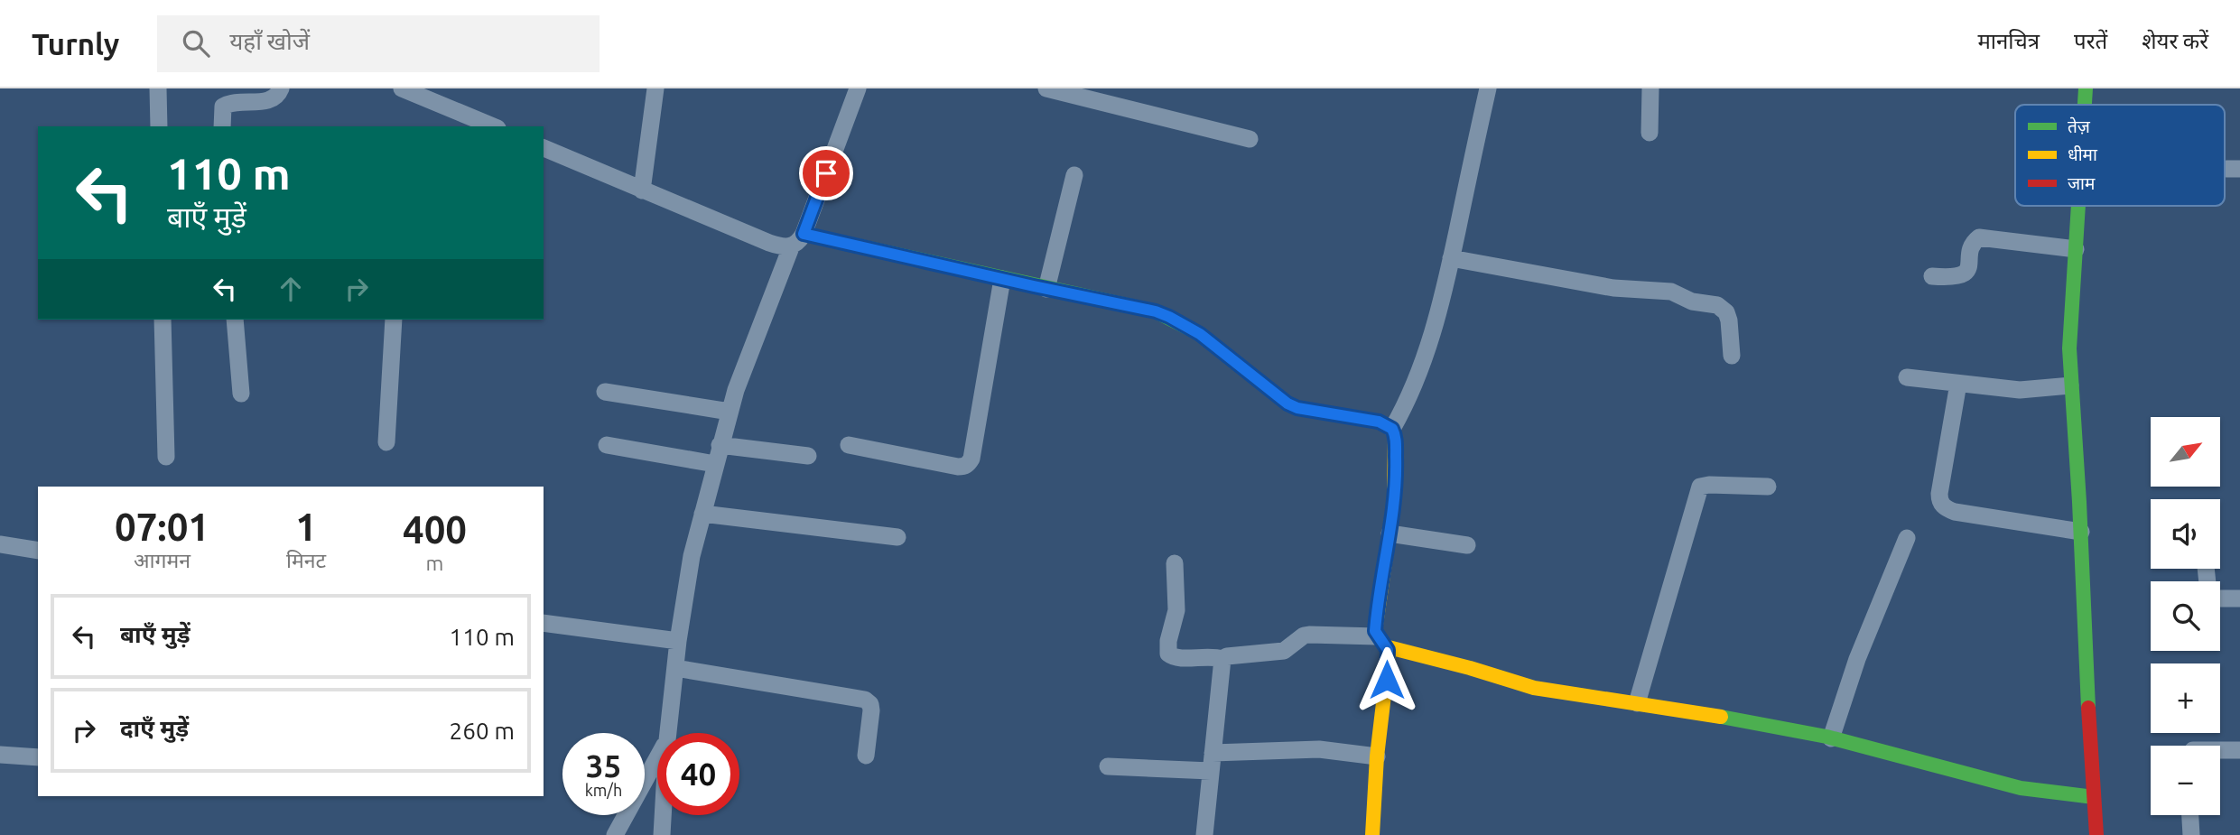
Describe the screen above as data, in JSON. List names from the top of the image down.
{
  "legend": ["तेज़", "धीमा", "जाम"],
  "north": "top right",
  "page": {
    "header": "Turnly",
    "search": "यहाँ खोजें",
    "nav": ["मानचित्र", "परतें", "शेयर करें"],
    "turn": ["110 m", "बाएँ मुड़ें"],
    "map_buttons": ["+", "−"],
    "eta": [
      "07:01",
      "आगमन",
      "1",
      "मिनट",
      "400",
      "m"
    ],
    "list": [
      {
        "name": "बाएँ मुड़ें",
        "value": "110 m"
      },
      {
        "name": "दाएँ मुड़ें",
        "value": "260 m"
      }
    ],
    "speed": "35 km/h",
    "limit": "40"
  }
}
